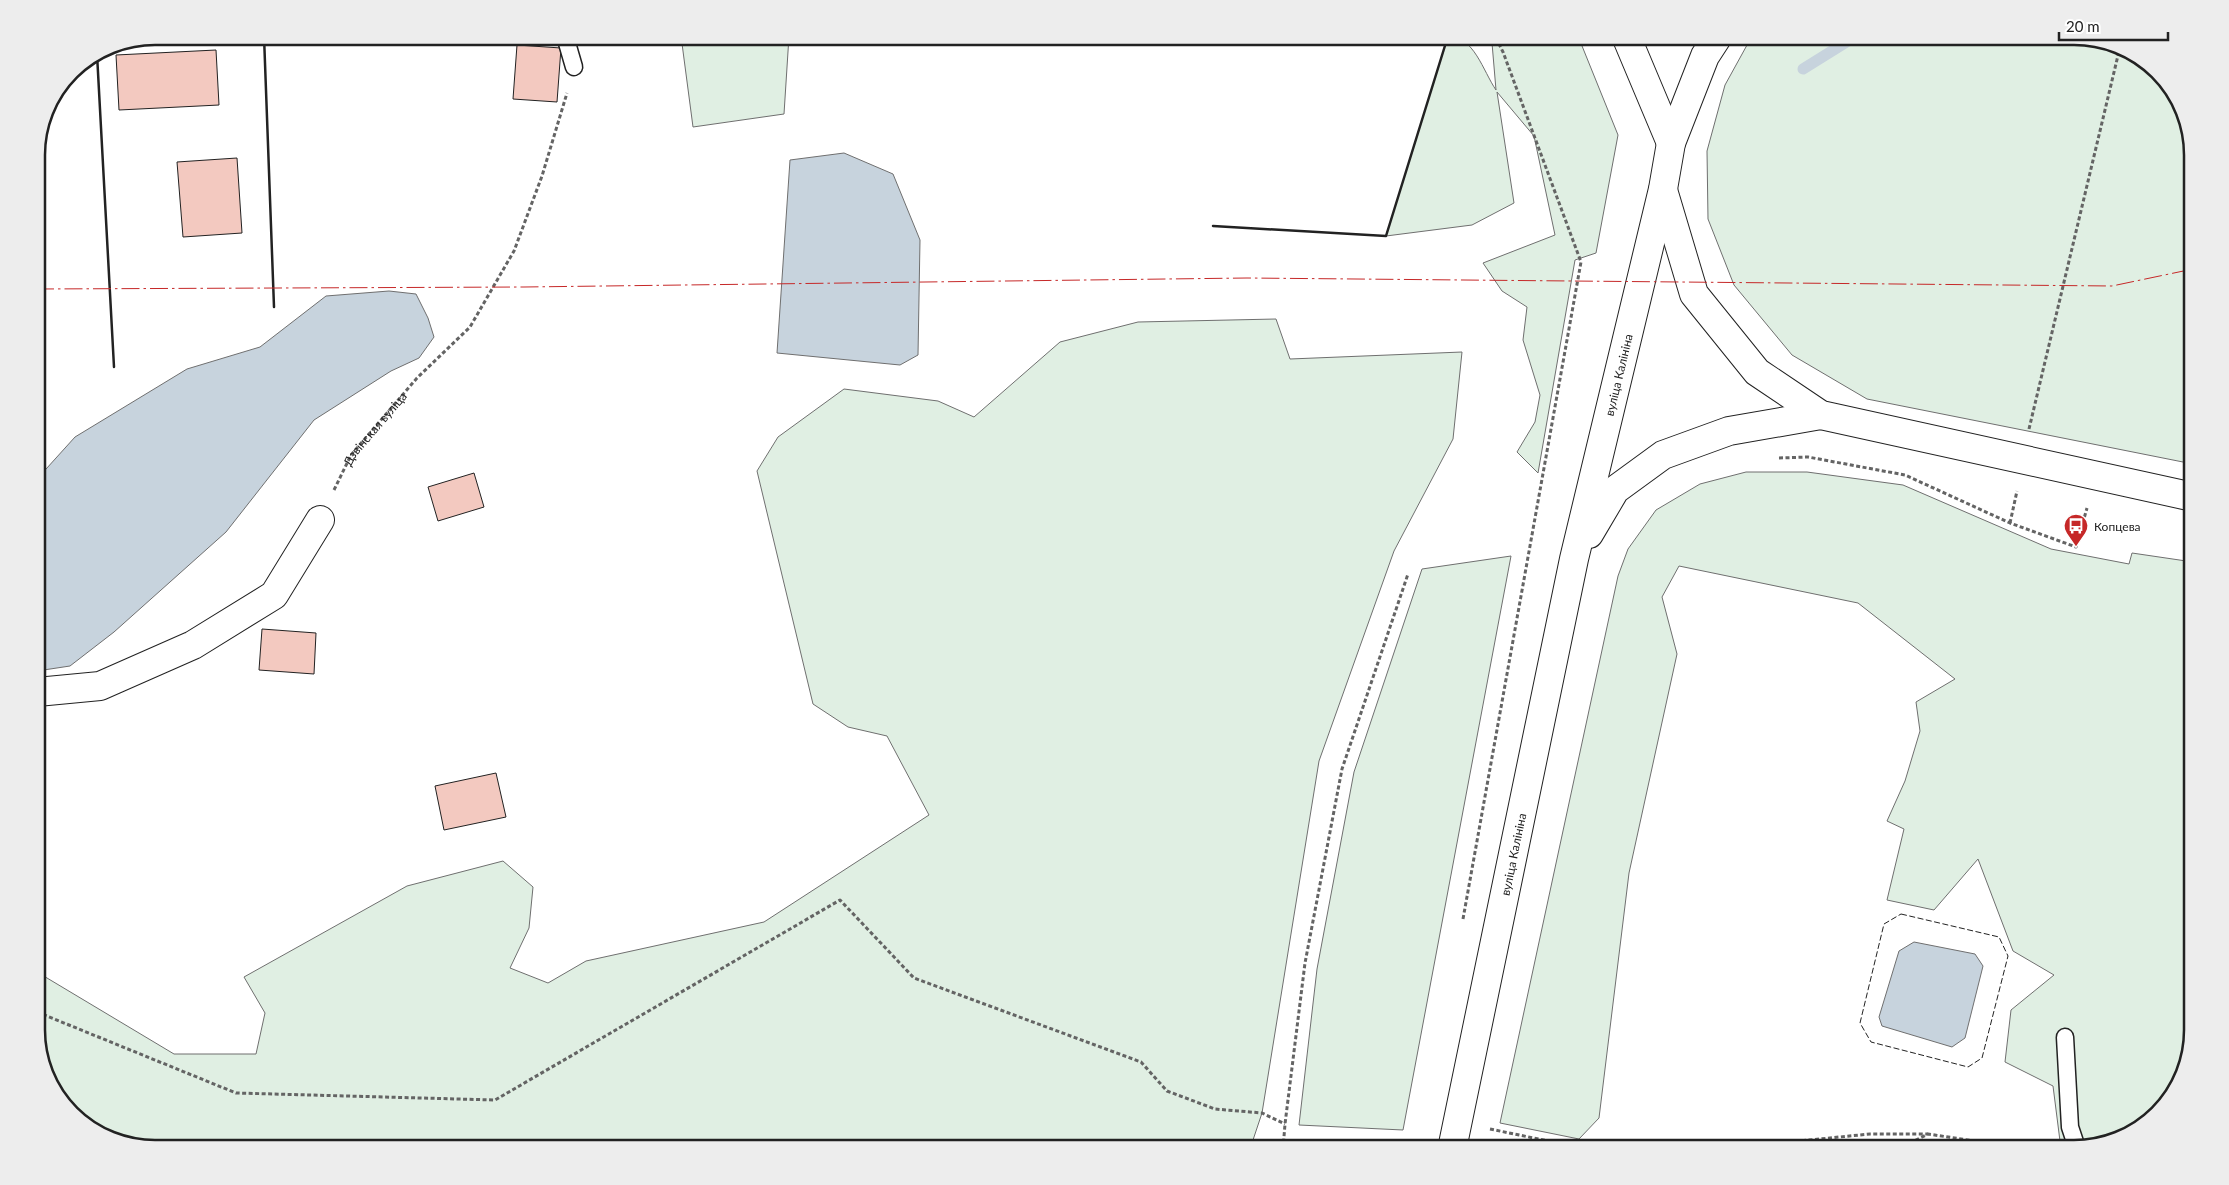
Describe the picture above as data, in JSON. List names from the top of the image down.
{
  "streets": {
    "main road": ["вуліца Калініна"],
    "path": ["Дзвінская вуліца"]
  },
  "places": {
    "bus stop": ["Копцева"]
  },
  "scale_bar": "20 m"
}
